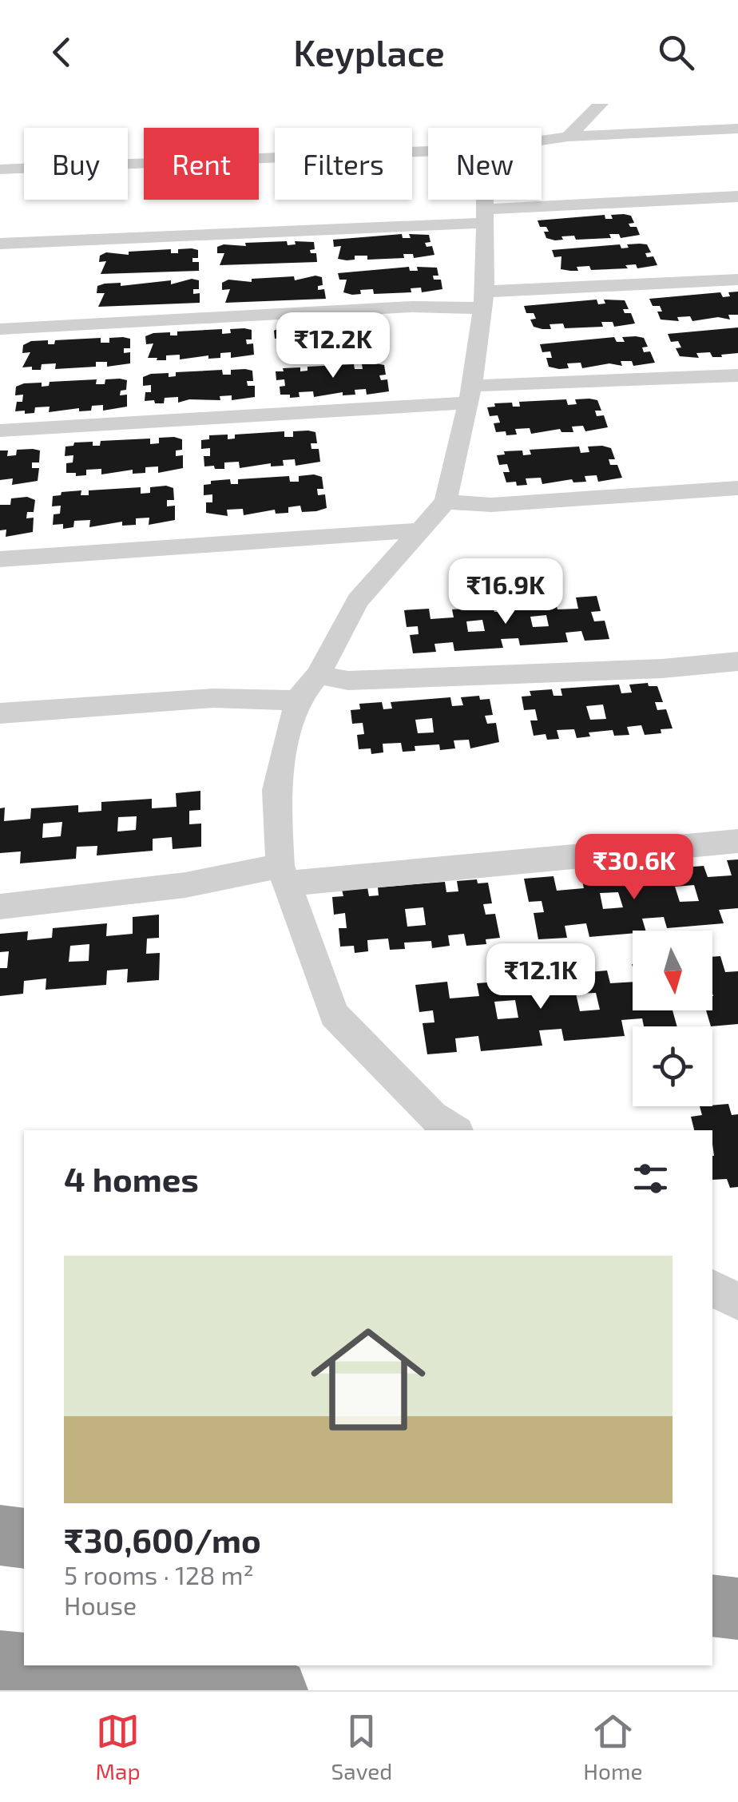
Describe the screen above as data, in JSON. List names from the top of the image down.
{
  "north": "bottom",
  "page": {
    "header": "Keyplace",
    "chip": [
      "Buy",
      "Rent",
      "Filters",
      "New"
    ],
    "price": [
      "₹12.2K",
      "₹16.9K",
      "₹30.6K",
      "₹12.1K"
    ],
    "heading": "4 homes",
    "list": [
      {
        "name": "₹30,600/mo",
        "note": "5 rooms · 128 m² · House"
      }
    ],
    "tabs": ["Map", "Saved", "Home"]
  }
}
